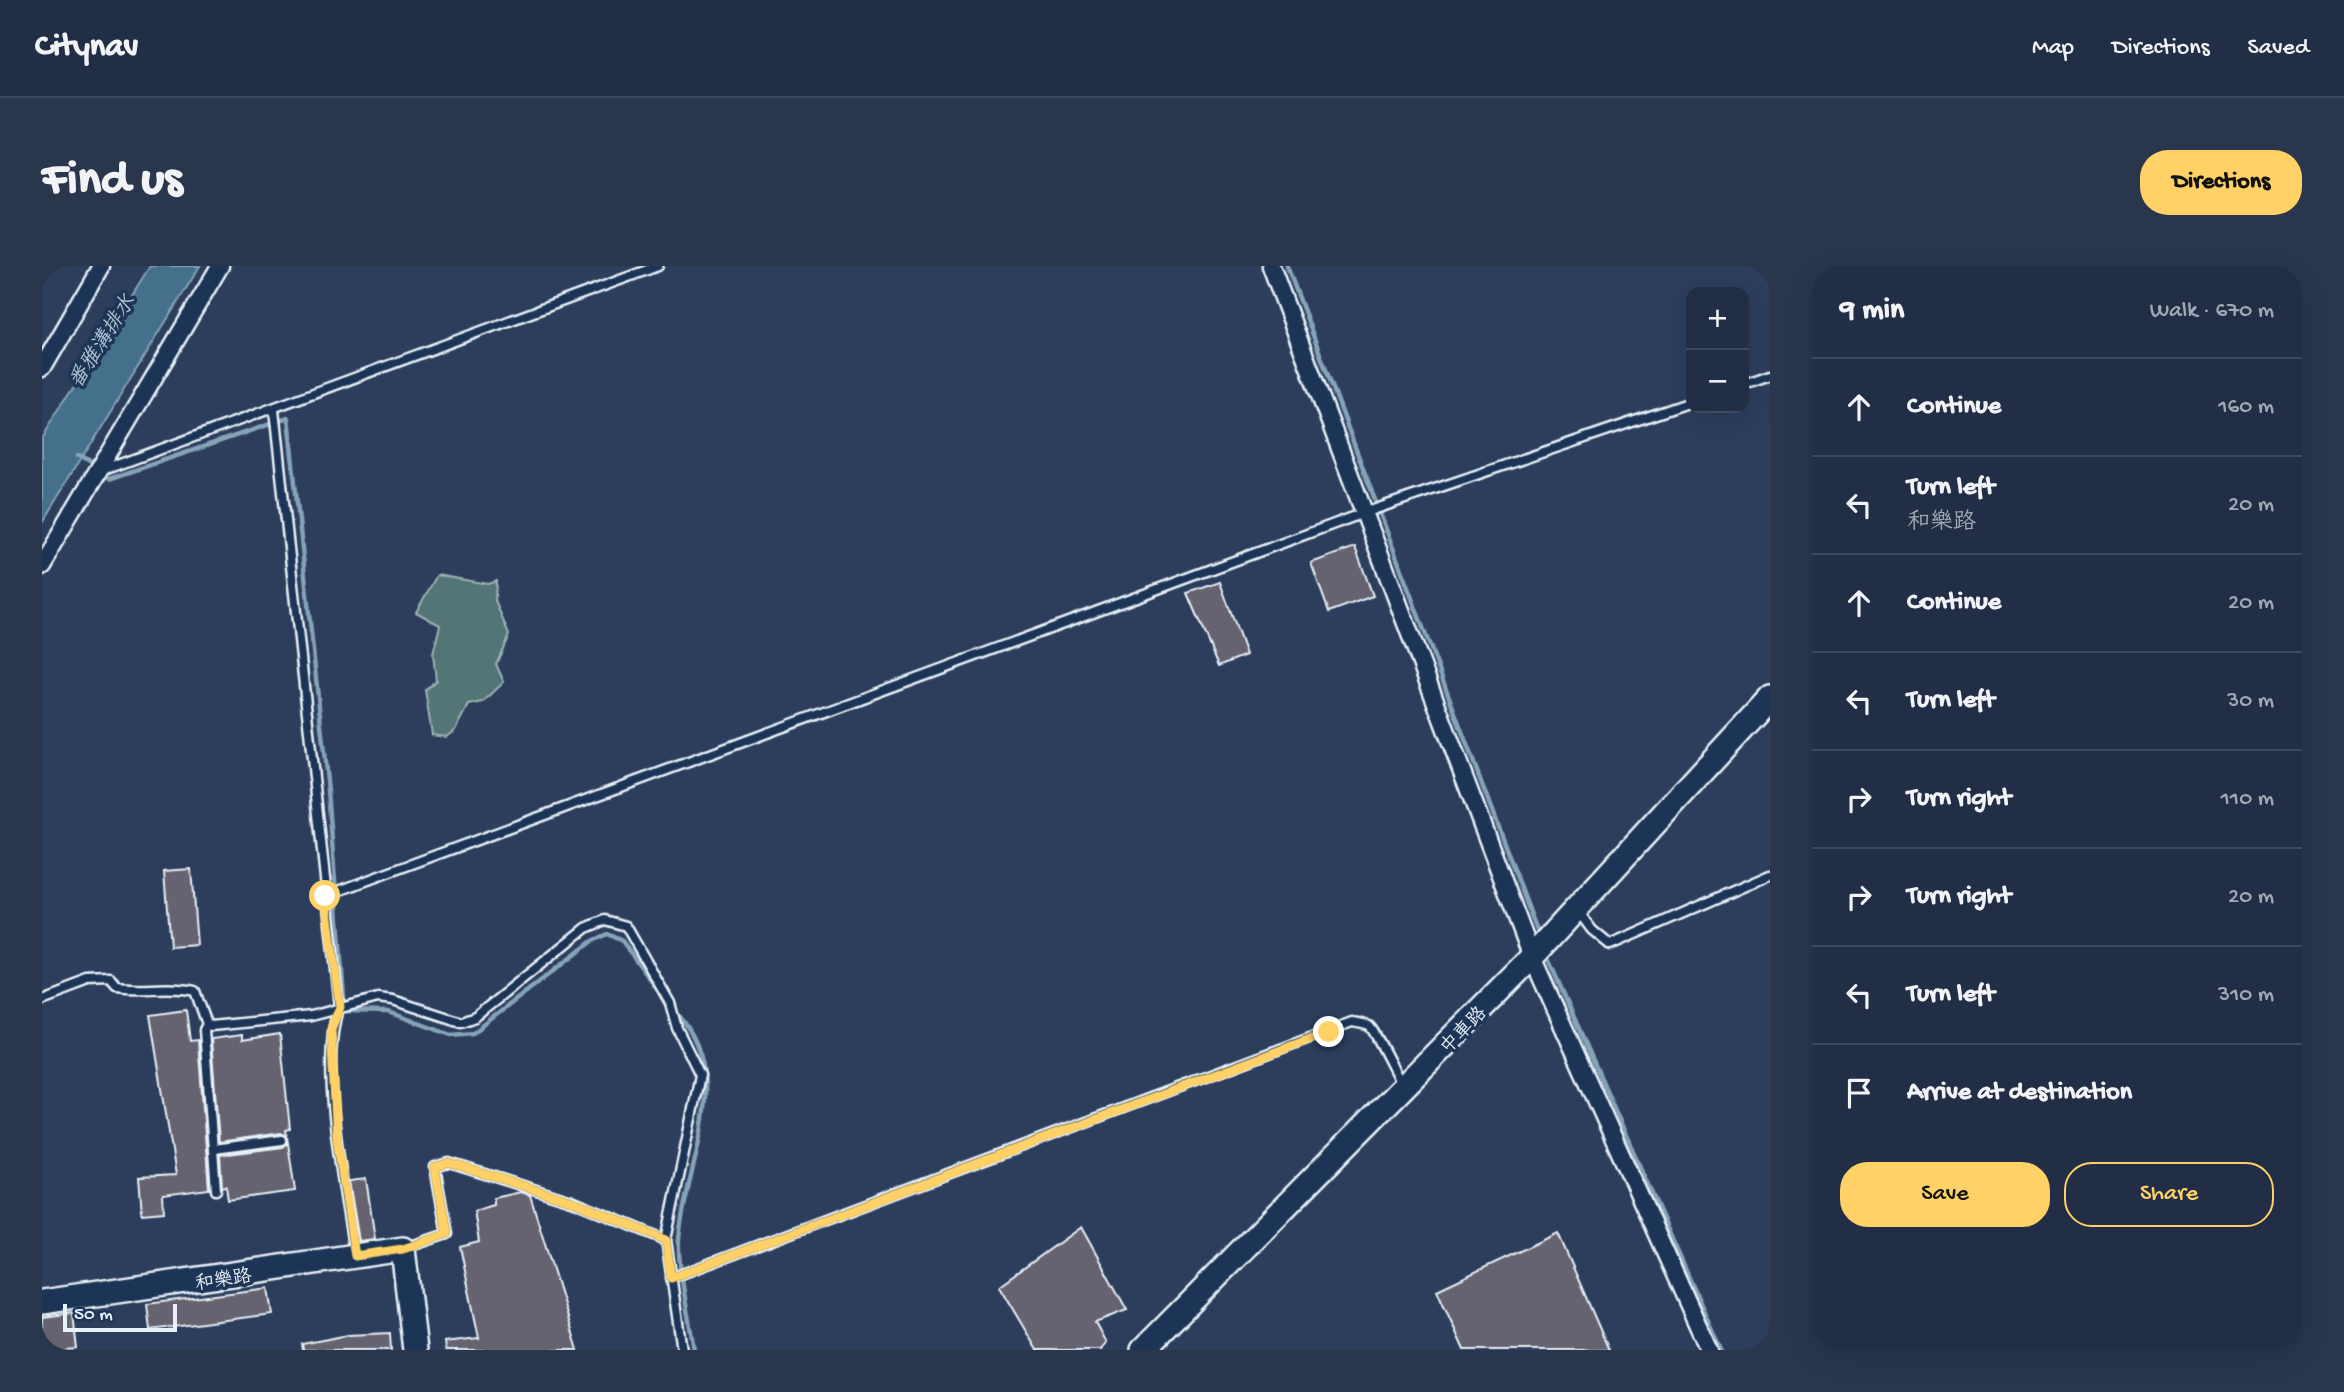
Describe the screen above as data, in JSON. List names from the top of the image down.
{
  "streets": {
    "street": ["中車路", "和樂路"]
  },
  "water": ["番雅溝排水"],
  "scale_bar": "50 m",
  "page": {
    "header": "Citynav",
    "nav": ["Map", "Directions", "Saved"],
    "buttons": [
      "Directions",
      ["Save", "Share"]
    ],
    "title": "Find us",
    "heading": ["9 min", "Walk · 670 m"],
    "map_buttons": ["+", "−"],
    "list": [
      ["Continue", "160 m"],
      ["Turn left", "和樂路", "20 m"],
      ["Continue", "20 m"],
      ["Turn left", "30 m"],
      ["Turn right", "110 m"],
      ["Turn right", "20 m"],
      ["Turn left", "310 m"],
      "Arrive at destination"
    ],
    "scale": "50 m"
  }
}
